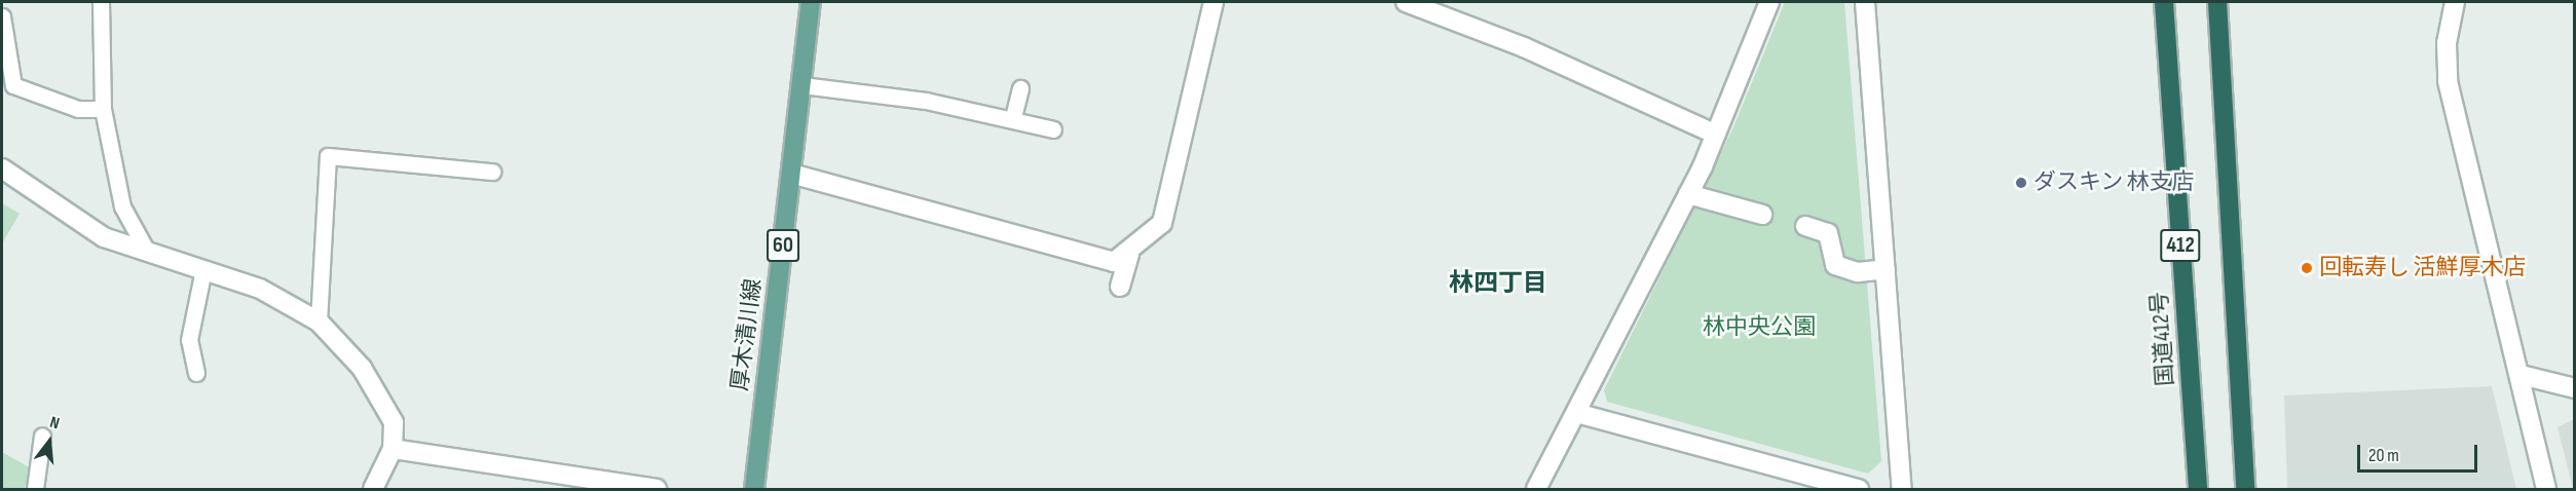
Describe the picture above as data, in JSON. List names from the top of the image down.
{
  "streets": {
    "highway": ["412", "国道412号"],
    "main road": ["60", "厚木清川線"]
  },
  "districts": ["林四丁目"],
  "parks": ["林中央公園"],
  "places": ["ダスキン 林支店", "回転寿し 活鮮厚木店"],
  "scale_bar": "20 m",
  "north": "top"
}
